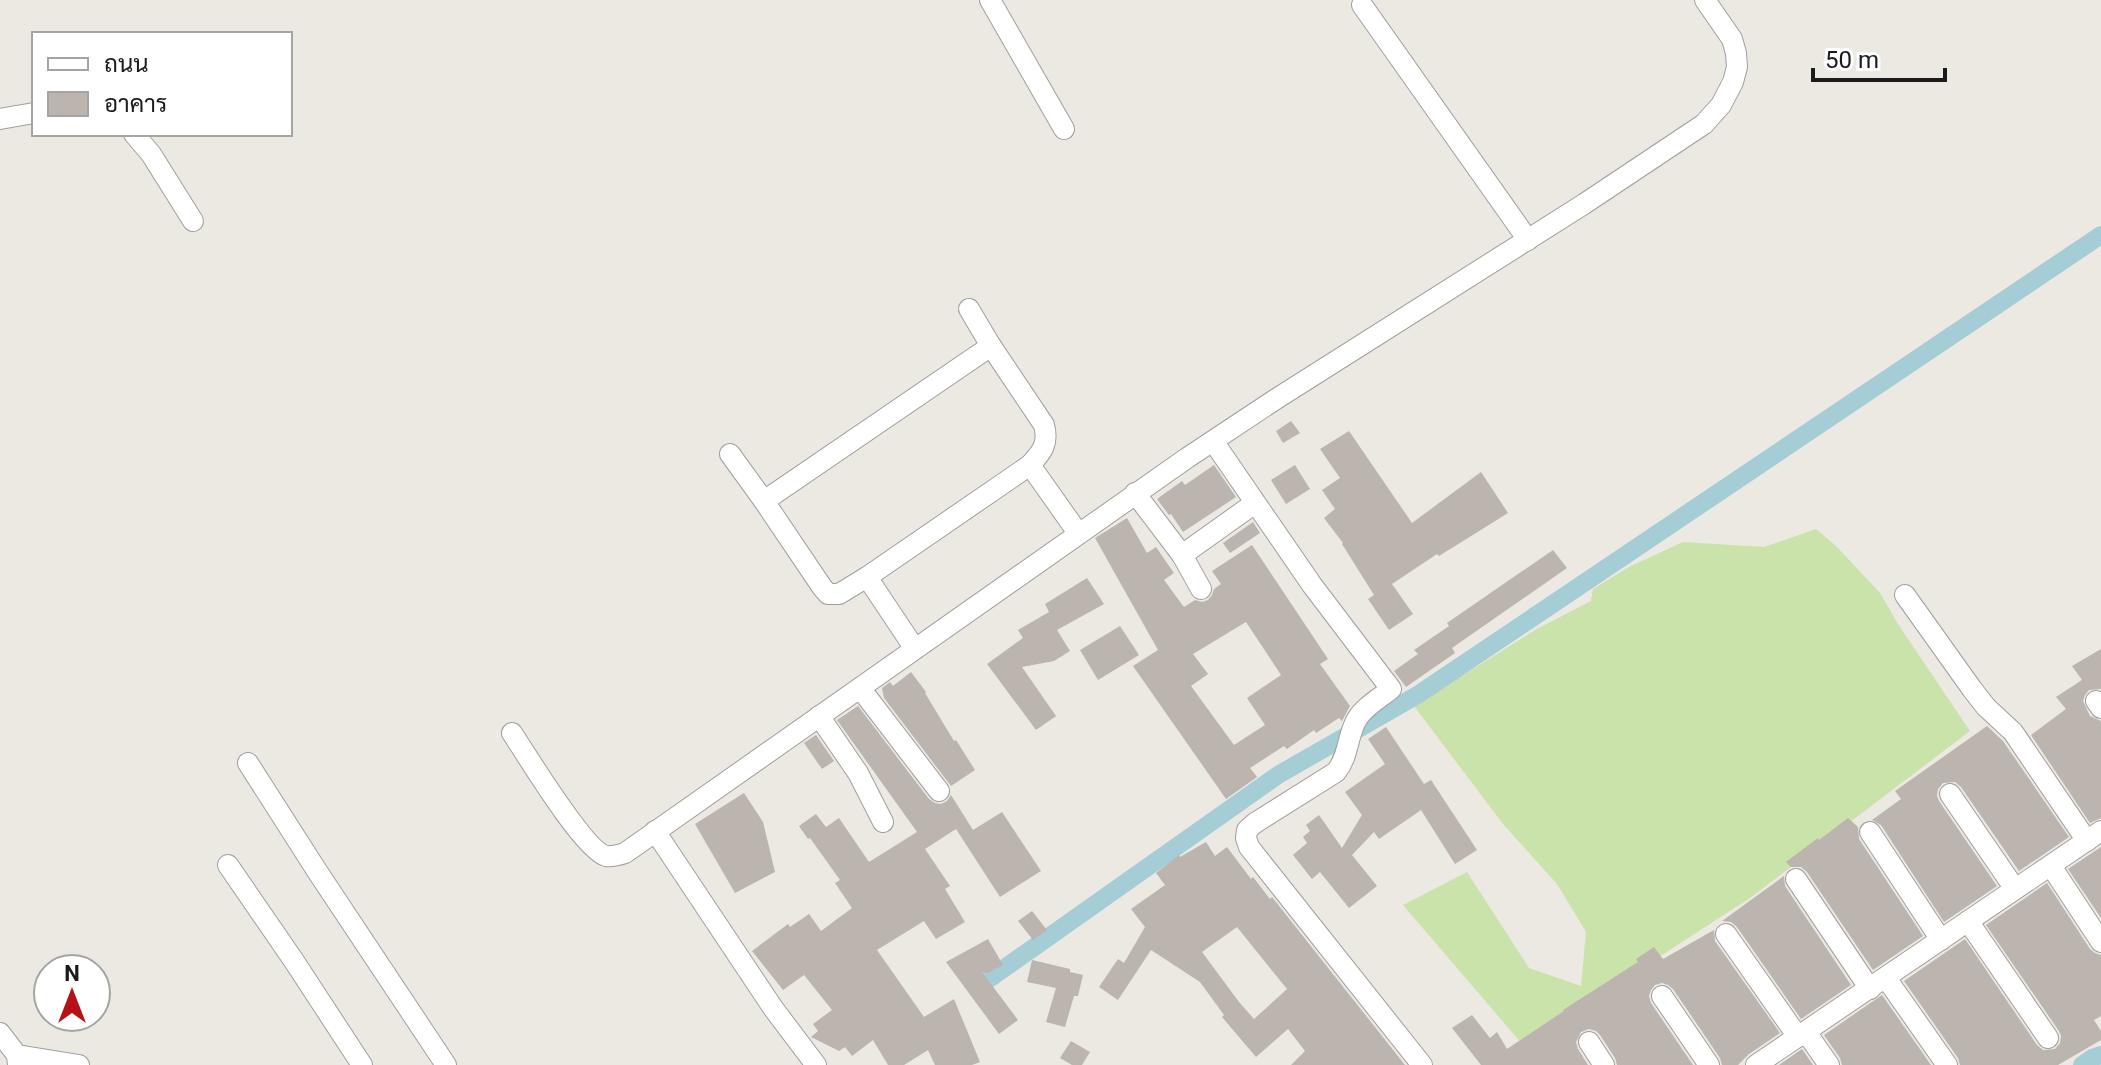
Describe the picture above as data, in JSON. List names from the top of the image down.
{
  "legend": ["ถนน", "อาคาร"],
  "scale_bar": "50 m",
  "north": "top"
}
